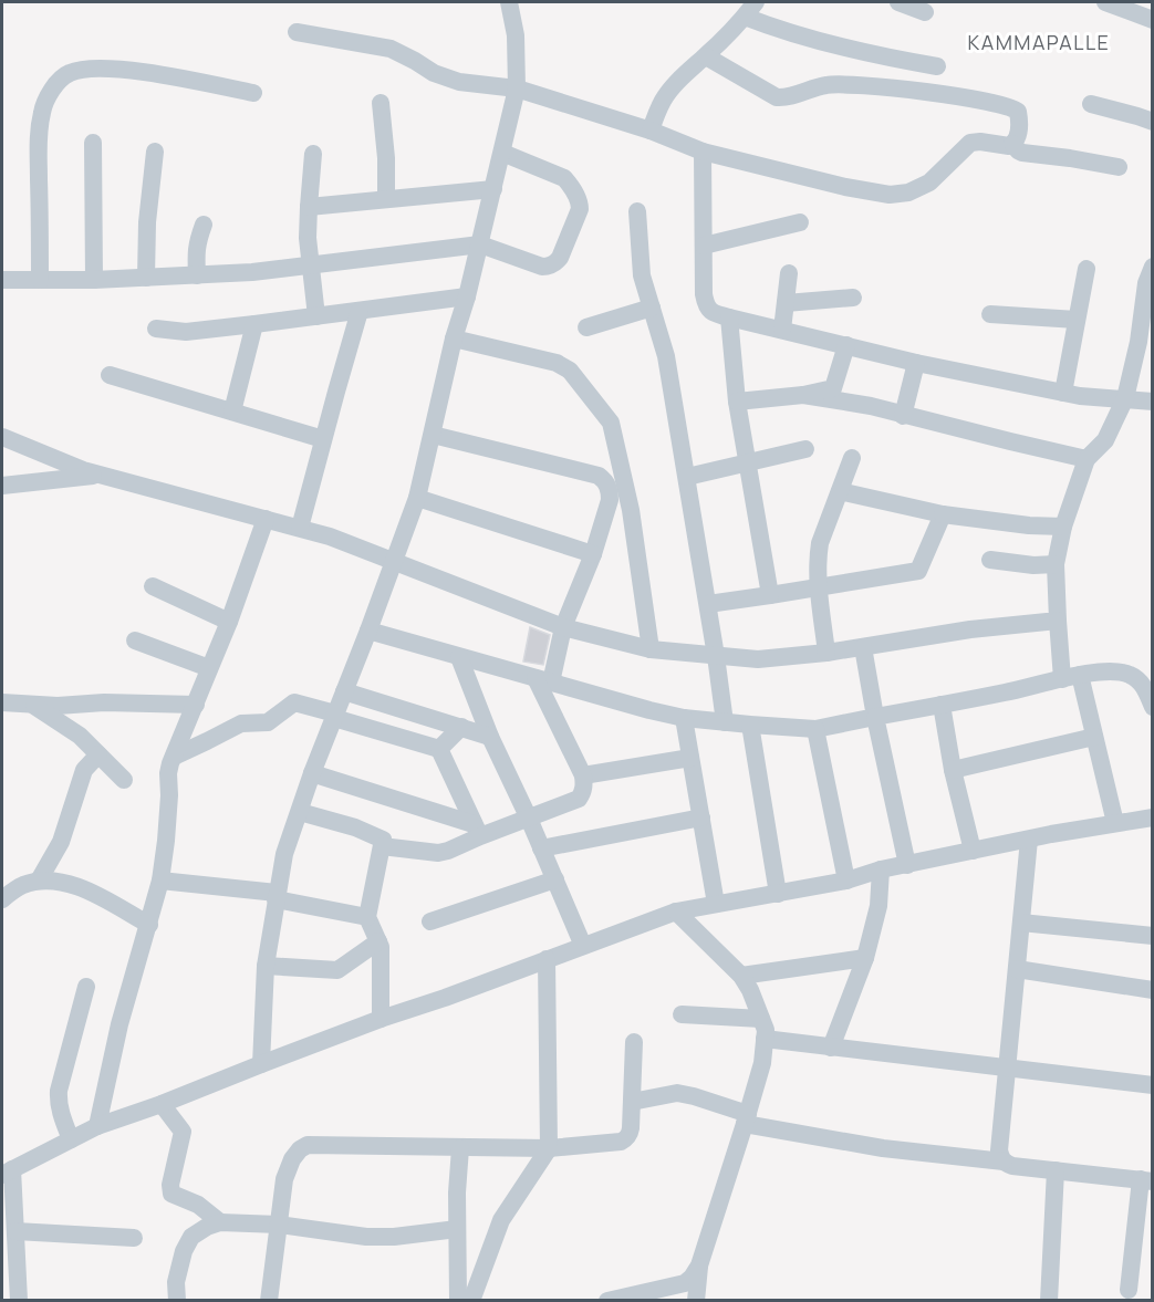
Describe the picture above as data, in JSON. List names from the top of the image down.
{
  "districts": ["KAMMAPALLE"]
}
